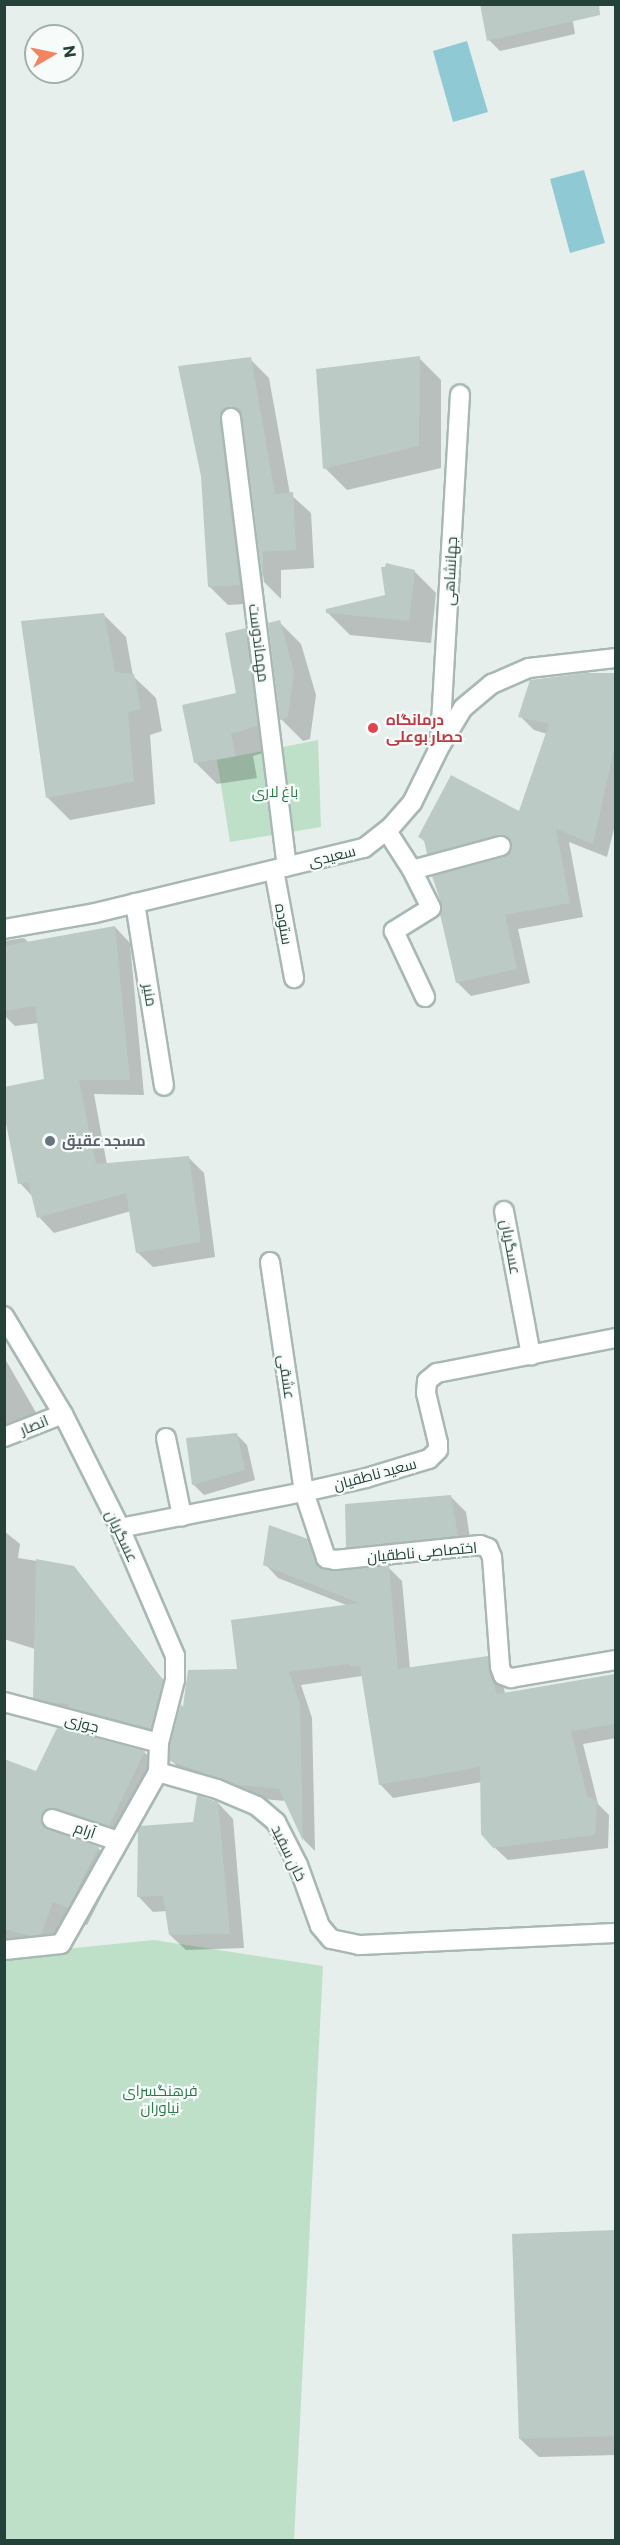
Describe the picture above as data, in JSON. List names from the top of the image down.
{
  "streets": {
    "street": [
      "جهانشاهی",
      "مهماندوست",
      "سعیدی",
      "ستوده",
      "منیر",
      "عسگریان",
      "عشقی",
      "انصار",
      "سعید ناطقیان",
      "اختصاصی ناطقیان",
      "جوزی",
      "آرام",
      "خان سفید"
    ]
  },
  "crossings": [
    ["جهانشاهی", "سعیدی"],
    ["مهماندوست", "سعیدی"],
    ["مهماندوست", "ستوده"],
    ["سعیدی", "ستوده"],
    ["سعیدی", "منیر"],
    ["عسگریان", "انصار"],
    ["عسگریان", "سعید ناطقیان"],
    ["عسگریان", "جوزی"],
    ["عسگریان", "خان سفید"],
    ["عشقی", "سعید ناطقیان"],
    ["عشقی", "اختصاصی ناطقیان"],
    ["سعید ناطقیان", "اختصاصی ناطقیان"]
  ],
  "parks": ["باغ لاری", "فرهنگسرای نیاوران"],
  "places": ["درمانگاه حصار بوعلی", "مسجد عقیق"],
  "north": "right"
}
